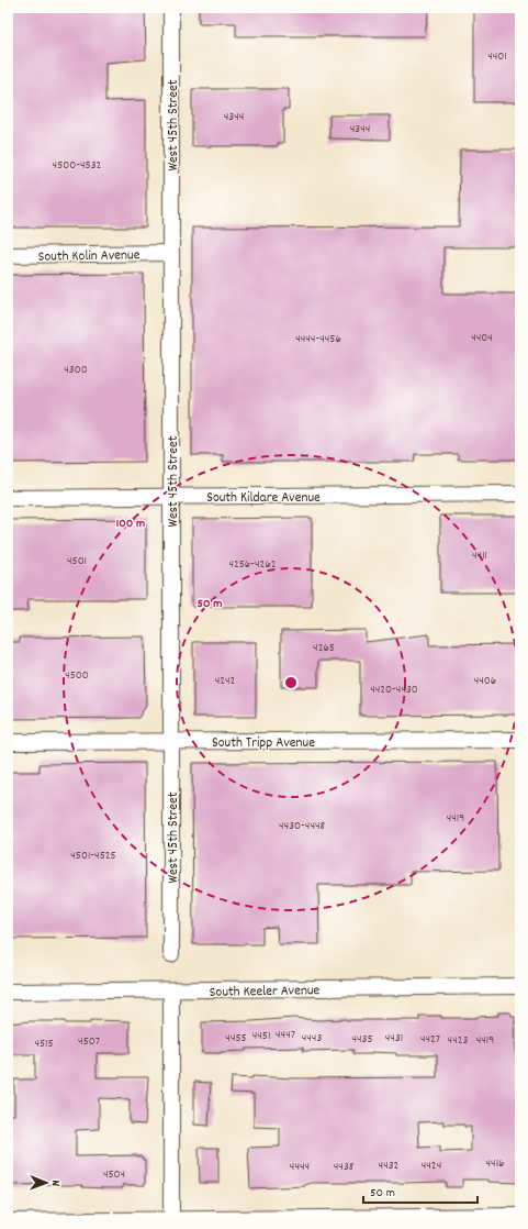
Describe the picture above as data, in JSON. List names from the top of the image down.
{
  "streets": {
    "street": [
      "West 45th Street",
      "South Kolin Avenue",
      "South Kildare Avenue",
      "South Tripp Avenue",
      "South Keeler Avenue"
    ]
  },
  "crossings": [
    ["West 45th Street", "South Kolin Avenue"],
    ["West 45th Street", "South Kildare Avenue"],
    ["West 45th Street", "South Tripp Avenue"]
  ],
  "house_numbers": [
    "4401",
    "4344",
    "4344",
    "4500-4532",
    "4404",
    "4444-4456",
    "4300",
    "4411",
    "4501",
    "4256-4262",
    "4265",
    "4500",
    "4242",
    "4406",
    "4420-4430",
    "4419",
    "4430-4448",
    "4501-4525",
    "4447",
    "4451",
    "4455",
    "4443",
    "4431",
    "4435",
    "4427",
    "4423",
    "4419",
    "4507",
    "4515",
    "4416",
    "4432",
    "4424",
    "4444",
    "4438",
    "4504"
  ],
  "scale_bar": "50 m",
  "north": "right",
  "rings": ["100 m", "50 m"]
}
